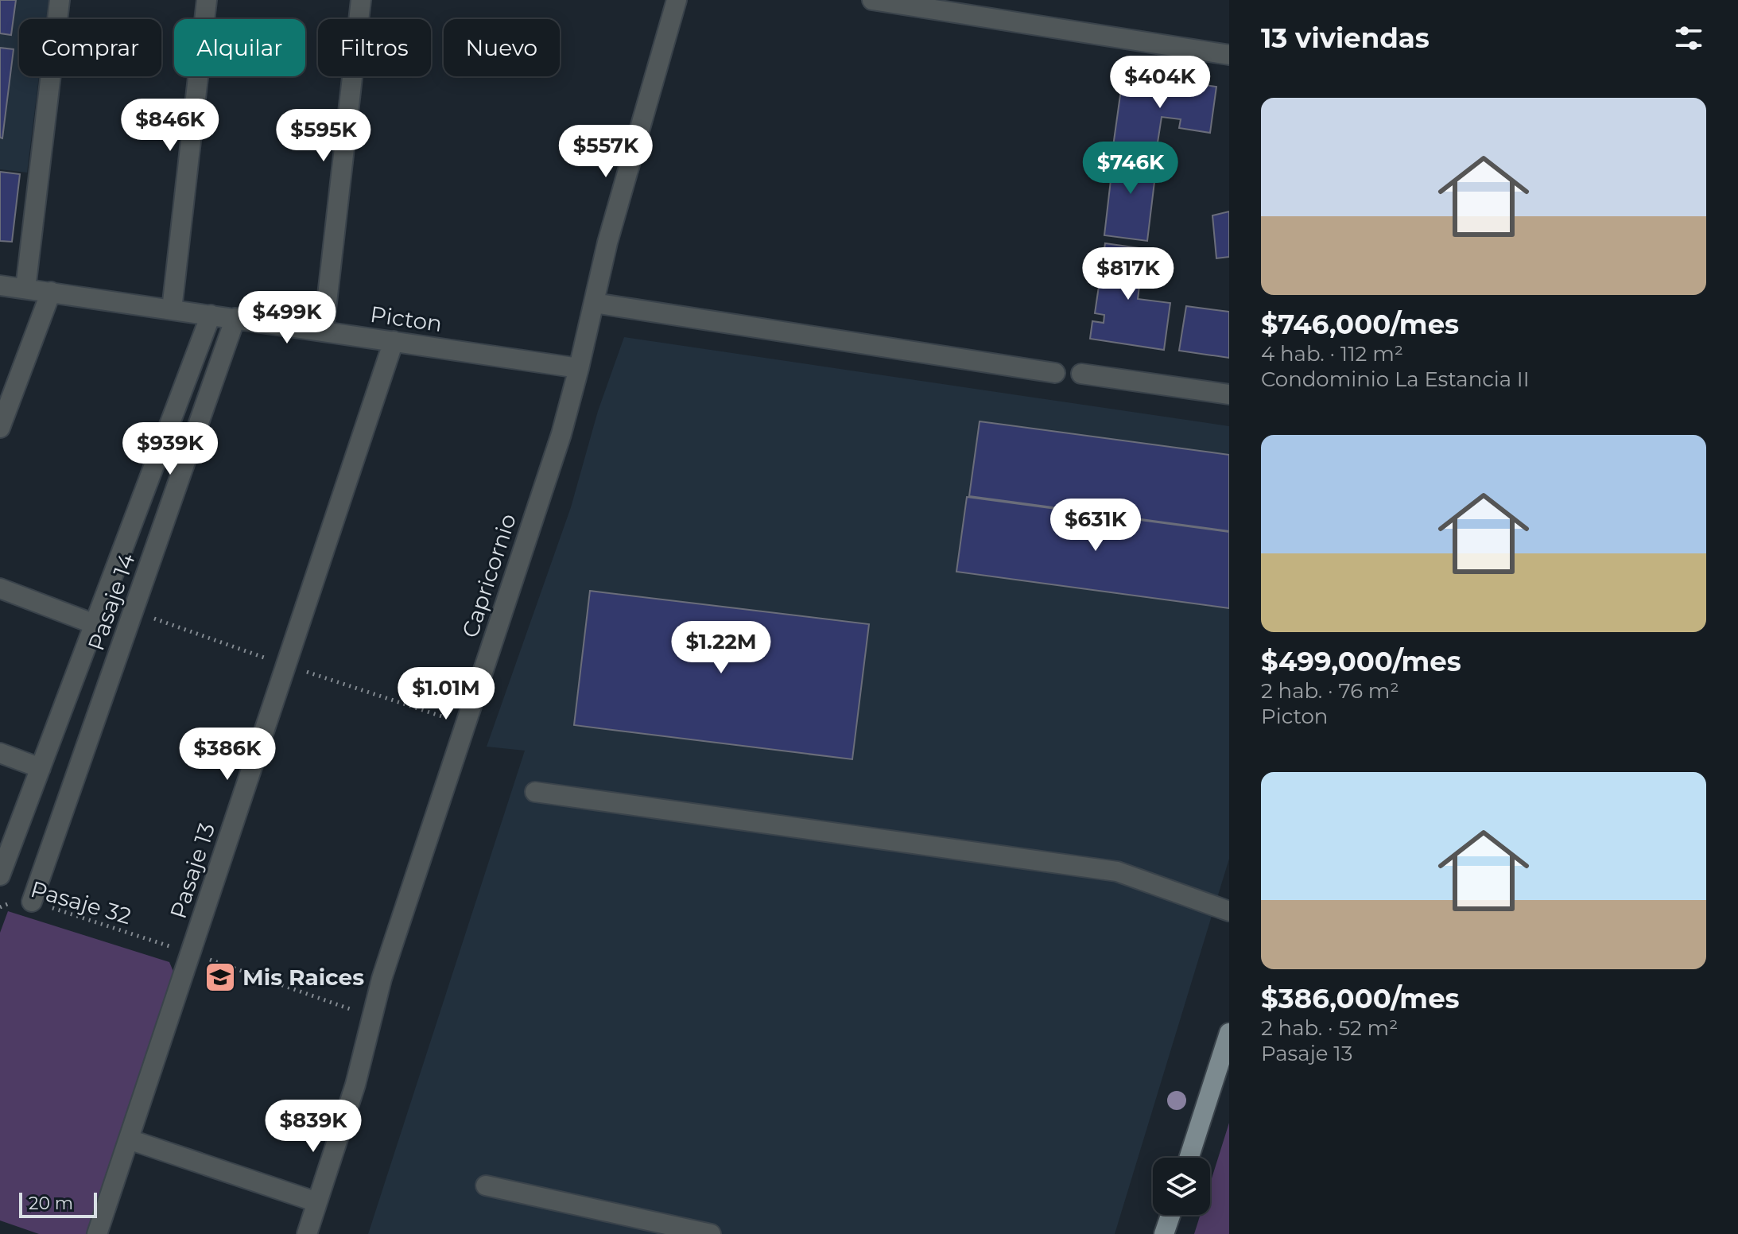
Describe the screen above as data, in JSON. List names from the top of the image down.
{
  "streets": {
    "street": [
      "Picton",
      "Capricornio",
      "Pasaje 14",
      "Pasaje 13"
    ],
    "path": ["Pasaje 32"]
  },
  "crossings": [
    ["Picton", "Capricornio"],
    ["Picton", "Pasaje 14"],
    ["Picton", "Pasaje 13"],
    ["Capricornio", "Pasaje 32"],
    ["Pasaje 14", "Pasaje 32"],
    ["Pasaje 13", "Pasaje 32"]
  ],
  "places": {
    "school or university": ["Mis Raices"]
  },
  "scale_bar": "20 m",
  "page": {
    "heading": "13 viviendas",
    "chip": [
      "Comprar",
      "Alquilar",
      "Filtros",
      "Nuevo"
    ],
    "price": [
      "$404K",
      "$846K",
      "$595K",
      "$557K",
      "$746K",
      "$817K",
      "$499K",
      "$939K",
      "$631K",
      "$1.22M",
      "$1.01M",
      "$386K",
      "$839K"
    ],
    "list": [
      {
        "name": "$746,000/mes",
        "note": "4 hab. · 112 m² · Condominio La Estancia II"
      },
      {
        "name": "$499,000/mes",
        "note": "2 hab. · 76 m² · Picton"
      },
      {
        "name": "$386,000/mes",
        "note": "2 hab. · 52 m² · Pasaje 13"
      }
    ],
    "scale": "20 m"
  }
}
